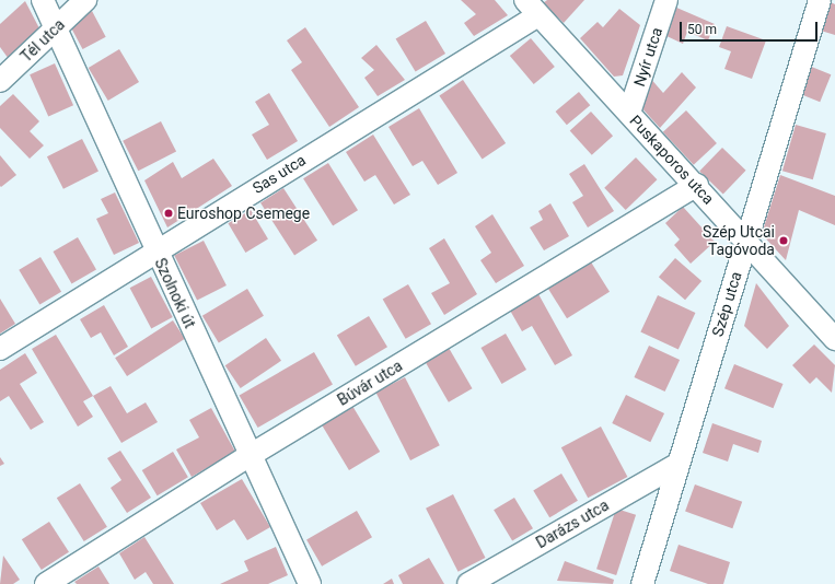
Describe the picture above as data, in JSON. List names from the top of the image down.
{
  "streets": {
    "street": [
      "Tél utca",
      "Nyír utca",
      "Puskaporos utca",
      "Sas utca",
      "Szolnoki út",
      "Szép utca",
      "Búvár utca",
      "Darázs utca"
    ]
  },
  "crossings": [
    ["Tél utca", "Szolnoki út"],
    ["Nyír utca", "Puskaporos utca"],
    ["Puskaporos utca", "Sas utca"],
    ["Puskaporos utca", "Szép utca"],
    ["Puskaporos utca", "Búvár utca"],
    ["Sas utca", "Szolnoki út"],
    ["Szolnoki út", "Búvár utca"],
    ["Szép utca", "Darázs utca"]
  ],
  "places": ["Euroshop Csemege", "Szép Utcai Tagóvoda"],
  "scale_bar": "50 m"
}
